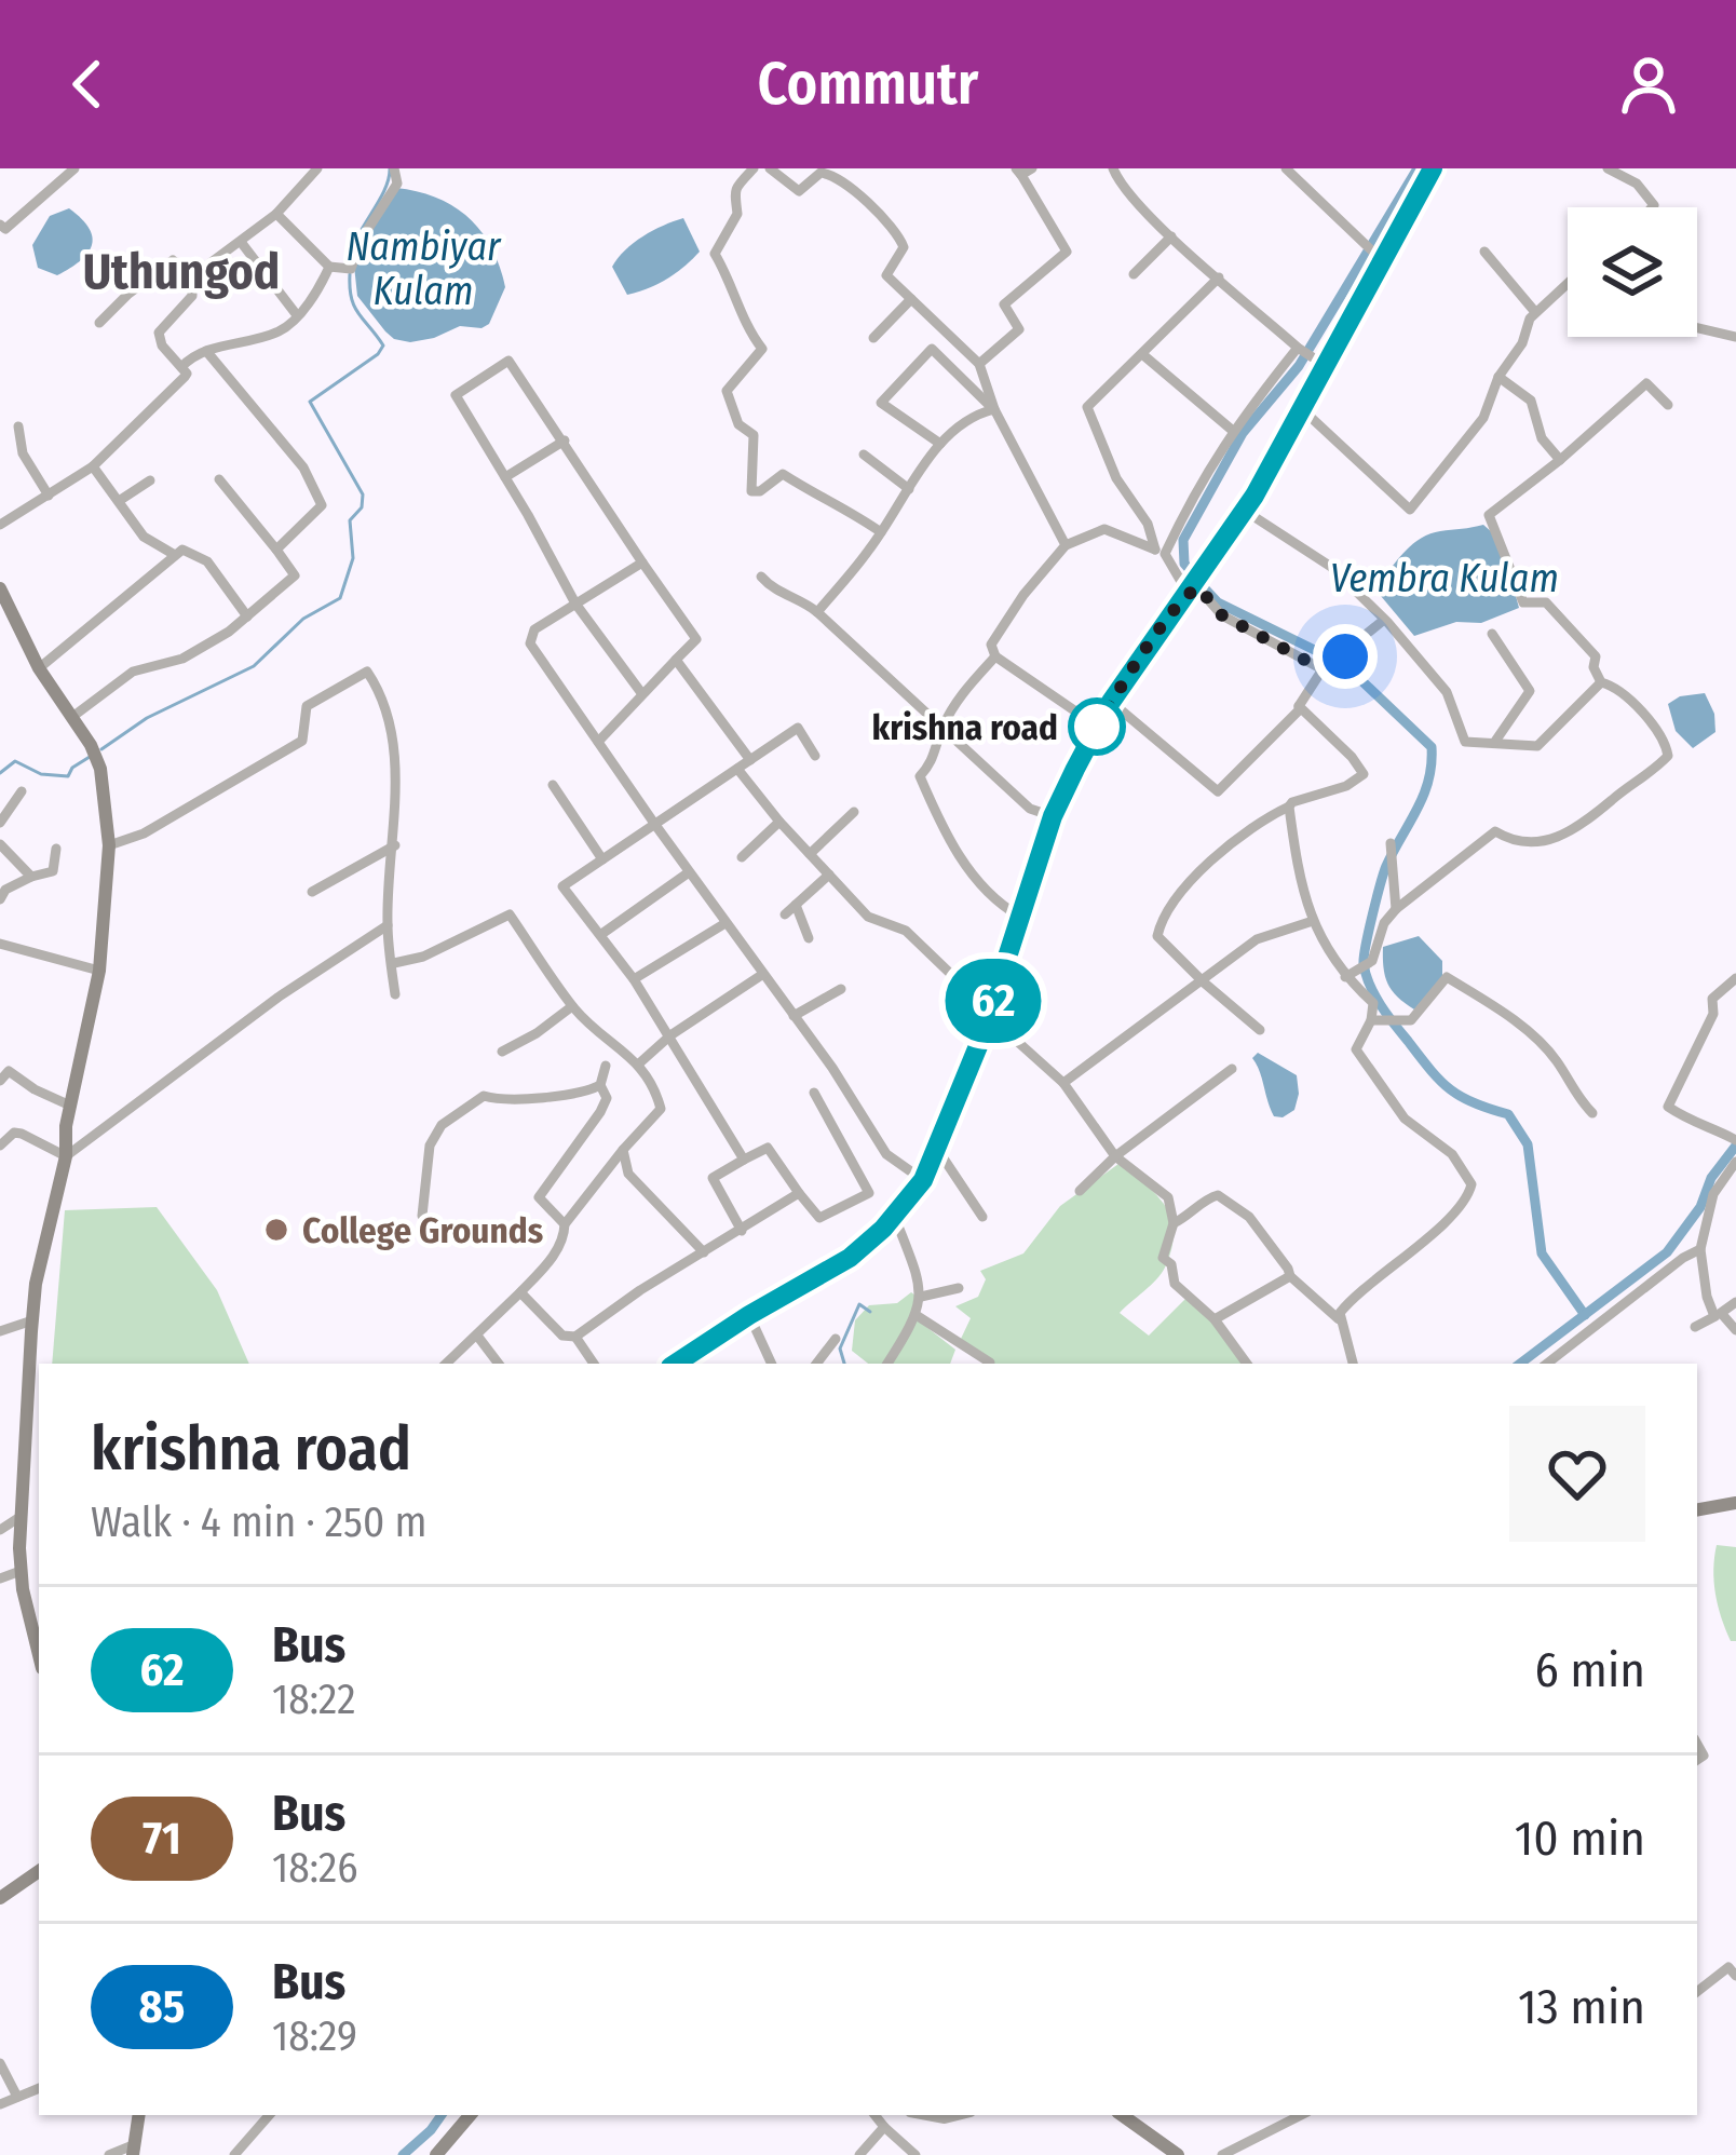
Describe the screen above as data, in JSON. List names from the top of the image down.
{
  "districts": ["Uthungod"],
  "water": ["Nambiyar Kulam", "Vembra Kulam"],
  "places": ["krishna road", "College Grounds"],
  "lines": ["bus line 62"],
  "page": {
    "header": "Commutr",
    "on_map": "62",
    "heading": ["krishna road", "Walk · 4 min · 250 m"],
    "list": [
      {
        "mark": "62",
        "name": "Bus",
        "note": "18:22",
        "value": "6 min"
      },
      {
        "mark": "71",
        "name": "Bus",
        "note": "18:26",
        "value": "10 min"
      },
      {
        "mark": "85",
        "name": "Bus",
        "note": "18:29",
        "value": "13 min"
      }
    ]
  }
}
